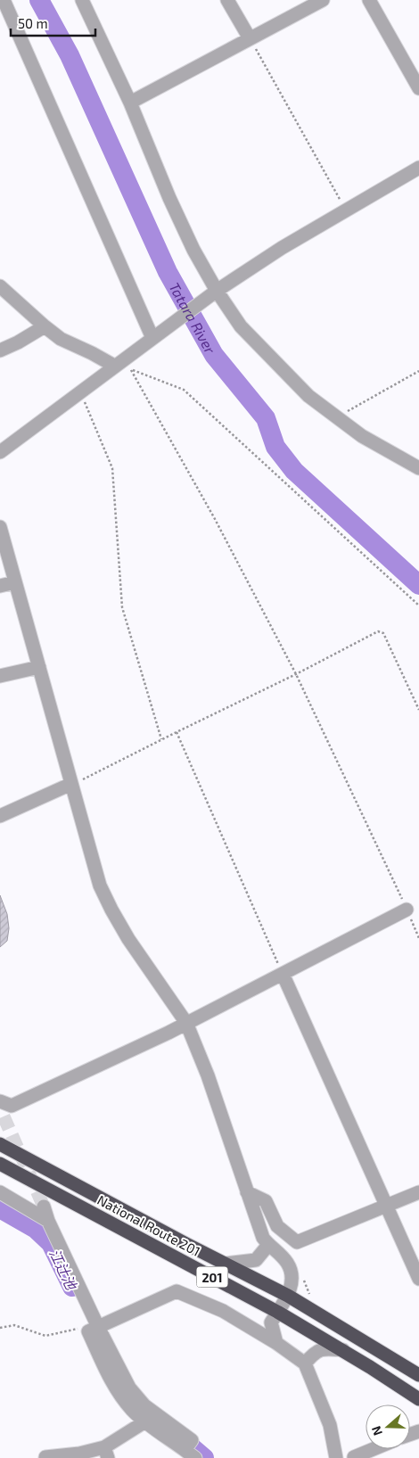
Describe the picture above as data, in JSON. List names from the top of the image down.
{
  "streets": {
    "highway": ["National Route 201", "201"]
  },
  "water": ["Tatara River", "江辻池"],
  "scale_bar": "50 m",
  "north": "left"
}
